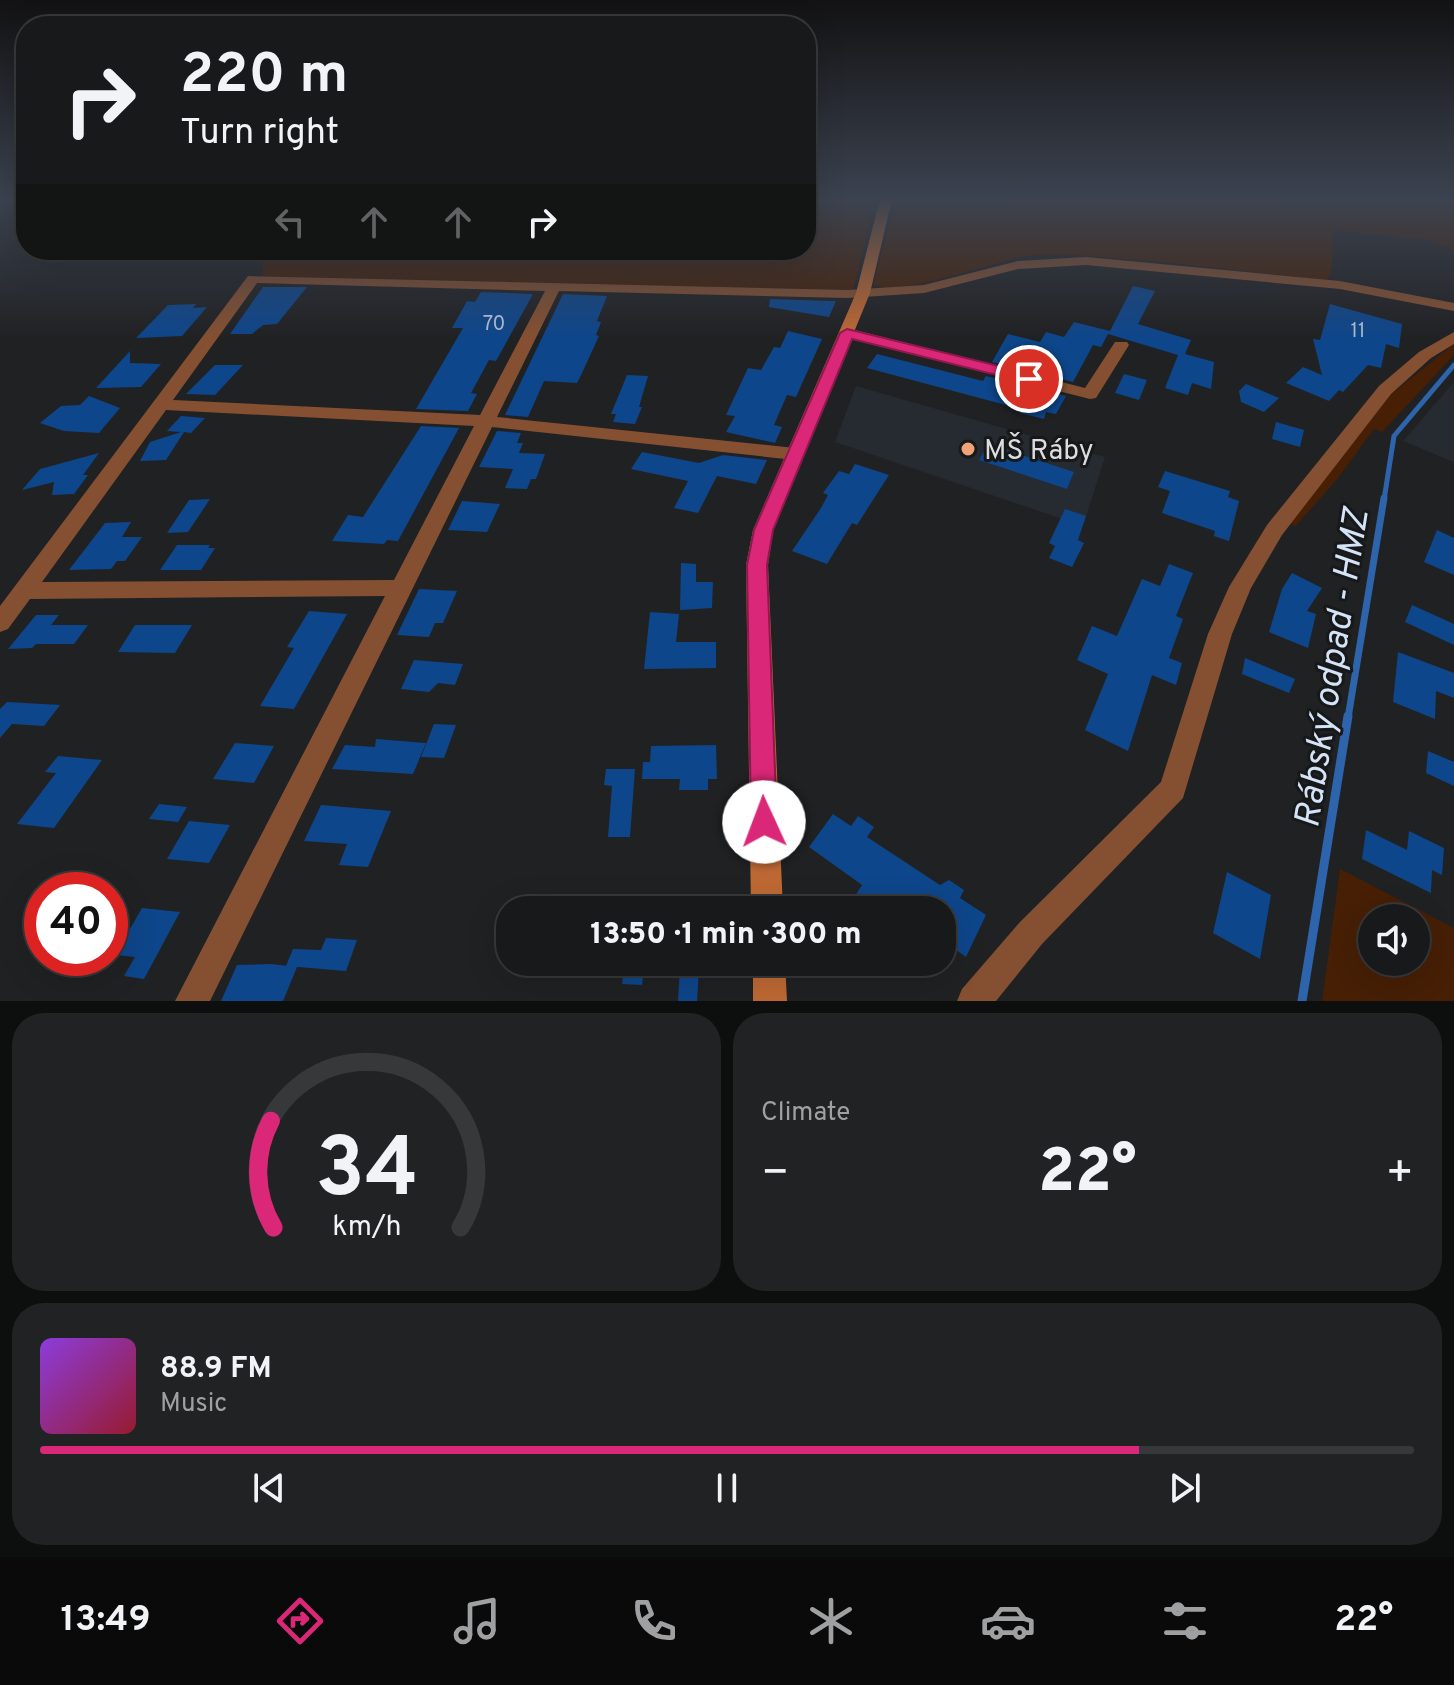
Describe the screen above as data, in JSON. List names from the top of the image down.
{
  "water": ["Rábský odpad - HMZ"],
  "places": ["MŠ Ráby"],
  "house_numbers": ["70", "11"],
  "page": {
    "turn": ["220 m", "Turn right"],
    "limit": "40",
    "trip": "13:50 · 1 min · 300 m",
    "tile": "Climate",
    "heat": ["−", "22°", "+"],
    "song": ["88.9 FM", "Music"],
    "tabs": ["13:49", "22°"],
    "gauge": ["34", "km/h"]
  }
}
